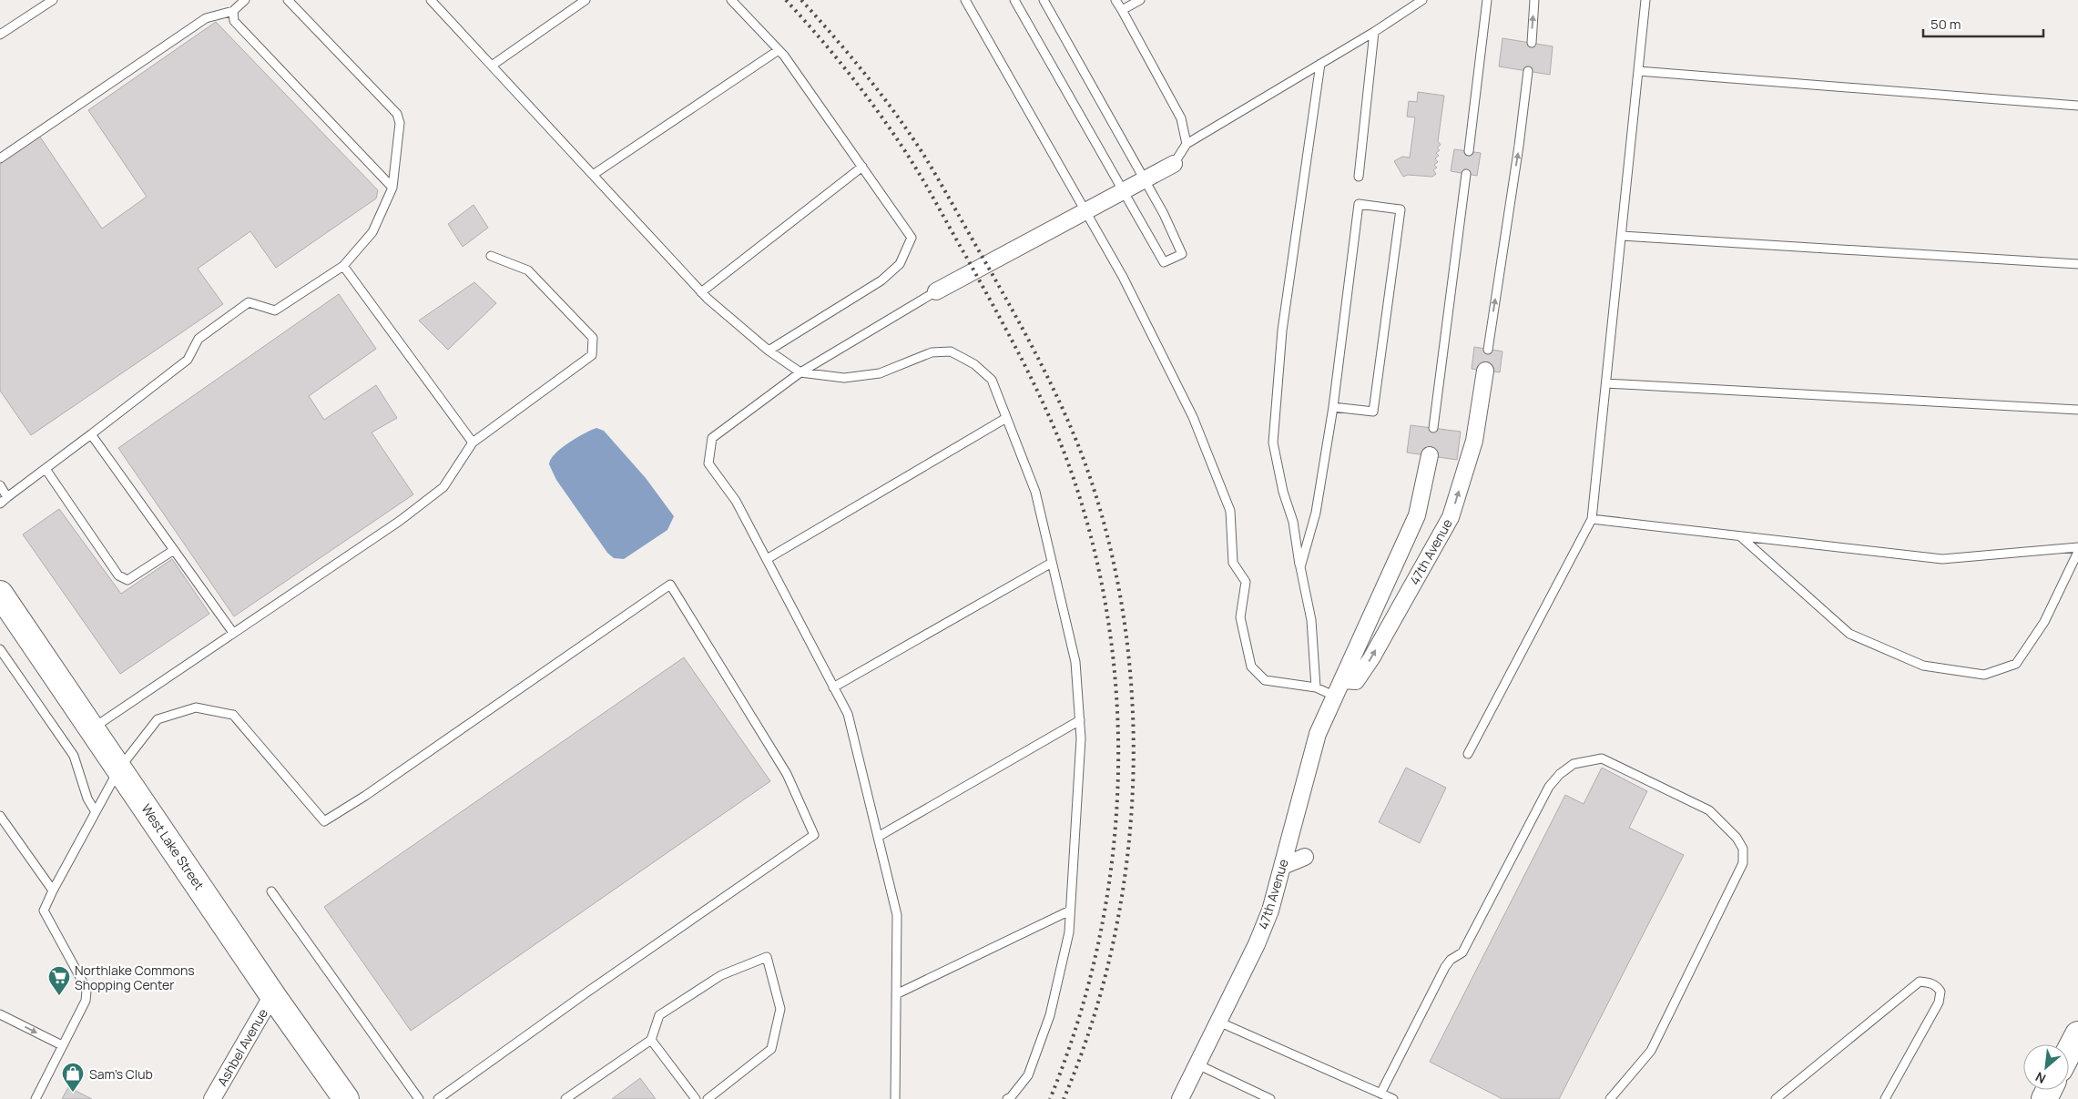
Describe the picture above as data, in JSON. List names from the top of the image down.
{
  "streets": {
    "main road": ["West Lake Street"],
    "street": ["47th Avenue", "Ashbel Avenue"]
  },
  "crossings": [
    ["West Lake Street", "Ashbel Avenue"]
  ],
  "places": {
    "supermarket": ["Northlake Commons Shopping Center"],
    "shop": ["Sam's Club"]
  },
  "scale_bar": "50 m",
  "north": "bottom left"
}
